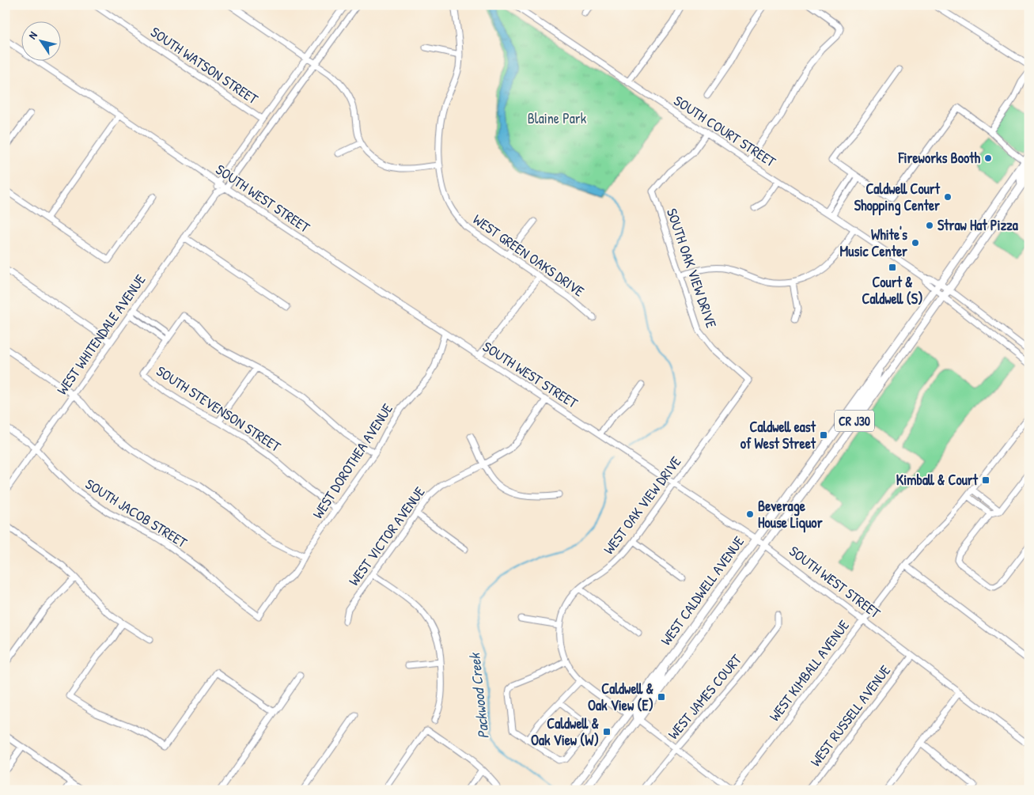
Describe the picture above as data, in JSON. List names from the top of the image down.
{
  "streets": {
    "main road": ["CR J30", "WEST CALDWELL AVENUE"],
    "street": [
      "SOUTH WATSON STREET",
      "SOUTH COURT STREET",
      "SOUTH WEST STREET",
      "WEST GREEN OAKS DRIVE",
      "SOUTH OAK VIEW DRIVE",
      "WEST WHITENDALE AVENUE",
      "SOUTH STEVENSON STREET",
      "WEST DOROTHEA AVENUE",
      "WEST OAK VIEW DRIVE",
      "SOUTH JACOB STREET",
      "WEST VICTOR AVENUE",
      "WEST KIMBALL AVENUE",
      "WEST JAMES COURT",
      "WEST RUSSELL AVENUE"
    ]
  },
  "crossings": [
    ["SOUTH COURT STREET", "SOUTH OAK VIEW DRIVE"],
    ["SOUTH COURT STREET", "CR J30"],
    ["SOUTH COURT STREET", "WEST CALDWELL AVENUE"],
    ["SOUTH WEST STREET", "WEST DOROTHEA AVENUE"],
    ["SOUTH WEST STREET", "WEST OAK VIEW DRIVE"],
    ["SOUTH WEST STREET", "WEST VICTOR AVENUE"],
    ["SOUTH WEST STREET", "WEST CALDWELL AVENUE"],
    ["SOUTH WEST STREET", "WEST KIMBALL AVENUE"],
    ["SOUTH WEST STREET", "WEST RUSSELL AVENUE"],
    ["SOUTH OAK VIEW DRIVE", "WEST OAK VIEW DRIVE"],
    ["WEST WHITENDALE AVENUE", "SOUTH JACOB STREET"],
    ["SOUTH STEVENSON STREET", "WEST DOROTHEA AVENUE"],
    ["CR J30", "WEST CALDWELL AVENUE"],
    ["WEST DOROTHEA AVENUE", "SOUTH JACOB STREET"]
  ],
  "water": ["Packwood Creek"],
  "parks": ["Blaine Park"],
  "places": {
    "other": [
      "Fireworks Booth",
      "Caldwell Court Shopping Center",
      "Straw Hat Pizza",
      "White's Music Center",
      "Beverage House Liquor"
    ],
    "transit": [
      "Court & Caldwell (S)",
      "Caldwell east of West Street",
      "Kimball & Court",
      "Caldwell & Oak View (E)",
      "Caldwell & Oak View (W)"
    ]
  },
  "north": "top left"
}
